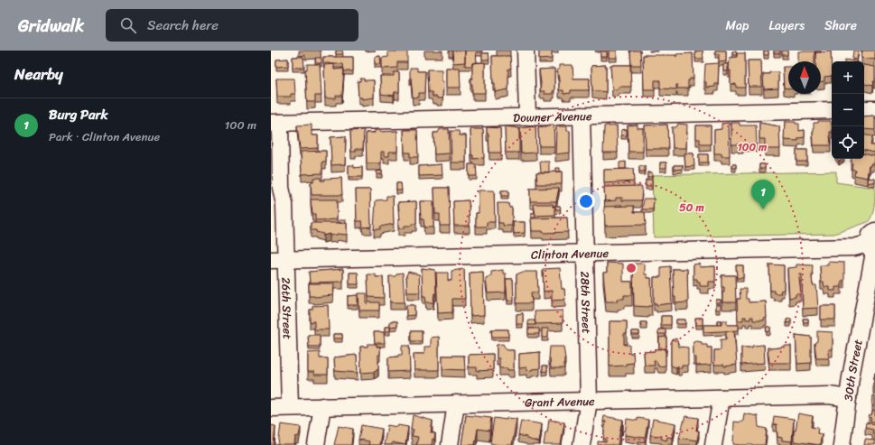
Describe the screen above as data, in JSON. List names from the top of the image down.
{
  "streets": {
    "street": [
      "Downer Avenue",
      "Clinton Avenue",
      "28th Street",
      "26th Street",
      "30th Street",
      "Grant Avenue"
    ]
  },
  "crossings": [
    ["Downer Avenue", "28th Street"],
    ["Downer Avenue", "26th Street"],
    ["Clinton Avenue", "28th Street"],
    ["Clinton Avenue", "26th Street"],
    ["Clinton Avenue", "30th Street"],
    ["28th Street", "Grant Avenue"],
    ["26th Street", "Grant Avenue"],
    ["30th Street", "Grant Avenue"]
  ],
  "north": "top",
  "page": {
    "header": "Gridwalk",
    "search": "Search here",
    "nav": ["Map", "Layers", "Share"],
    "heading": "Nearby",
    "map_buttons": ["+", "−"],
    "list": [
      {
        "mark": "1",
        "name": "Burg Park",
        "note": "Park · Clinton Avenue",
        "value": "100 m"
      }
    ],
    "pins": "1"
  },
  "rings": ["100 m", "50 m"]
}
